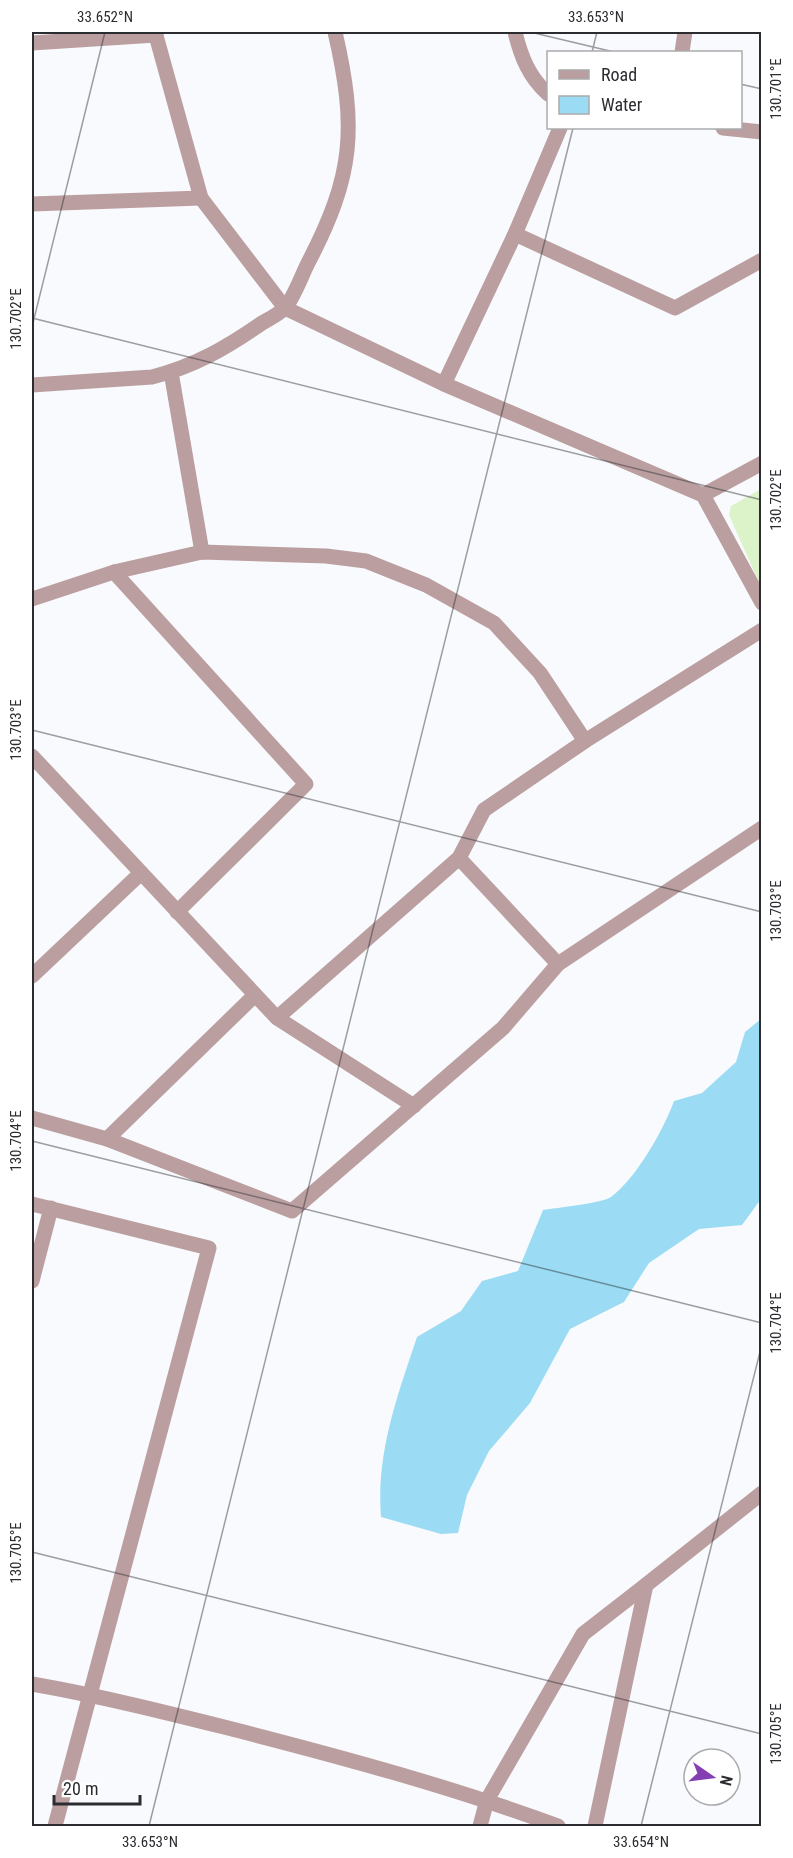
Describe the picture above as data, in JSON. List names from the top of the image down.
{
  "legend": ["Road", "Water"],
  "scale_bar": "20 m",
  "north": "right",
  "coordinates": [
    "33.652°N",
    "33.653°N",
    "130.701°E",
    "130.702°E",
    "130.703°E",
    "130.704°E",
    "130.705°E",
    "33.654°N"
  ]
}
